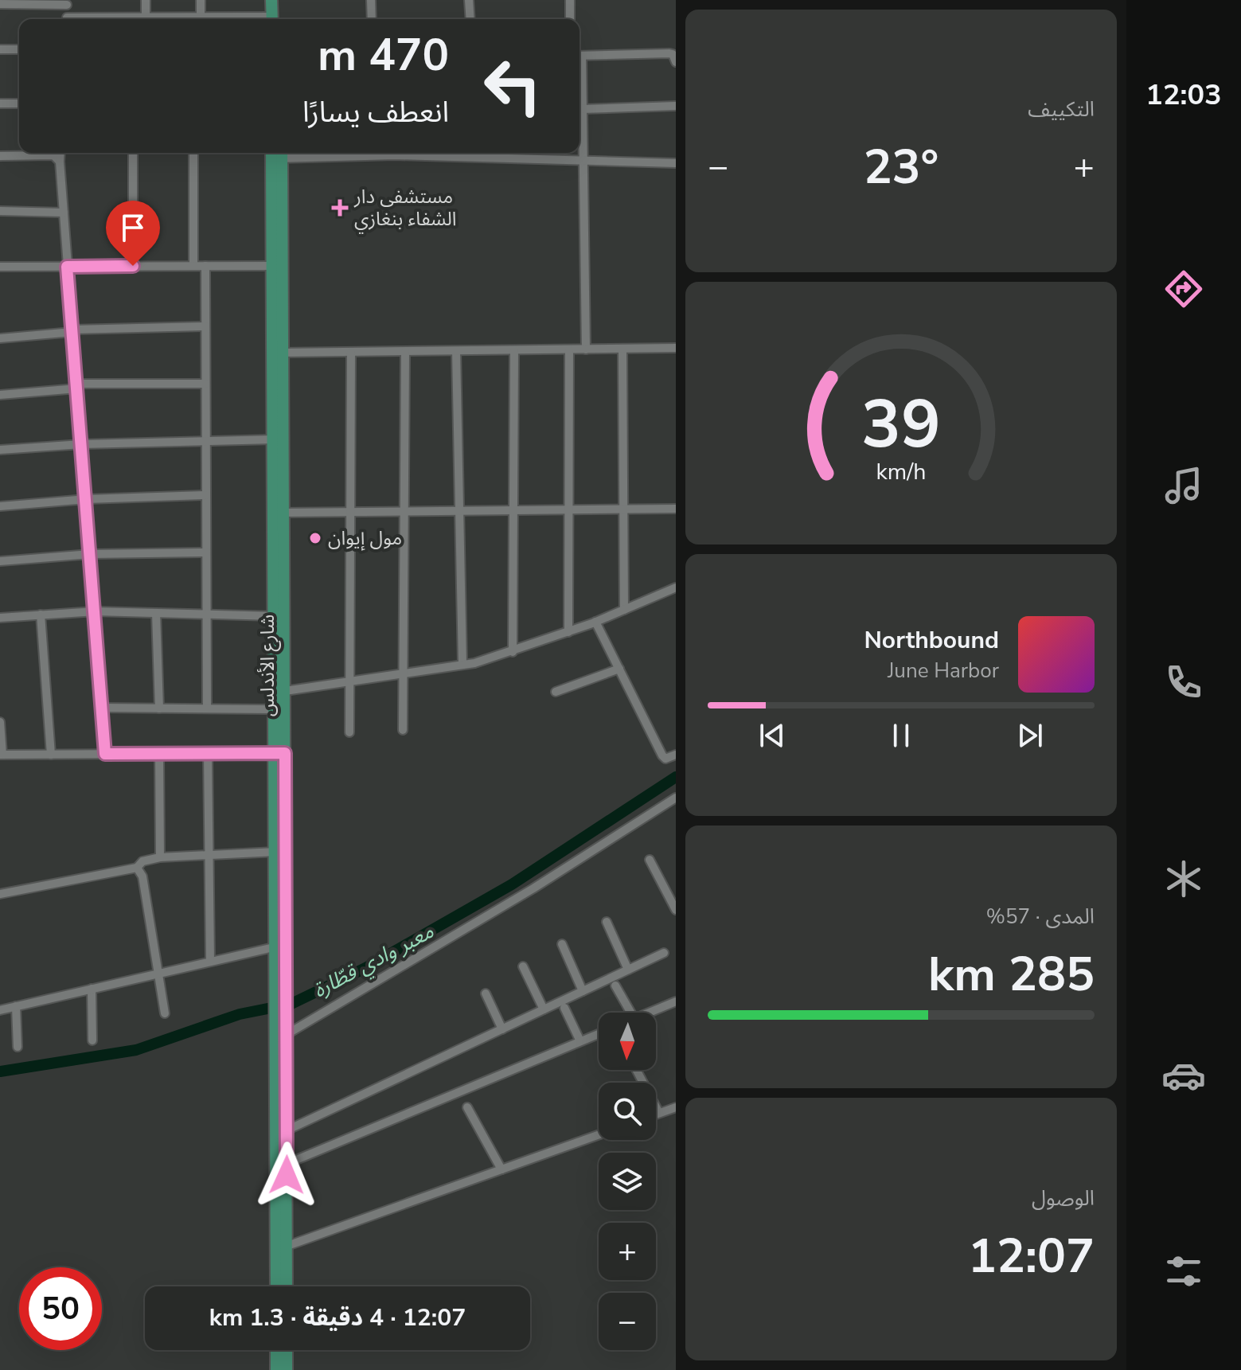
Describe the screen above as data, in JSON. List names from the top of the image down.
{
  "streets": {
    "main road": ["شارع الأندلس"]
  },
  "water": ["معبر وادي قطّارة"],
  "places": {
    "health": ["مستشفى دار الشفاء بنغازي"],
    "other": ["مول إيوان"]
  },
  "north": "bottom",
  "page": {
    "tabs": "12:03",
    "tile": [
      "التكييف",
      ["المدى · 57%", "285 km"],
      ["الوصول", "12:07"]
    ],
    "turn": ["470 m", "انعطف يسارًا"],
    "heat": ["−", "23°", "+"],
    "song": ["Northbound", "June Harbor"],
    "map_buttons": ["+", "−"],
    "limit": "50",
    "trip": "12:07 · 4 دقيقة · 1.3 km",
    "gauge": ["39", "km/h"]
  }
}
